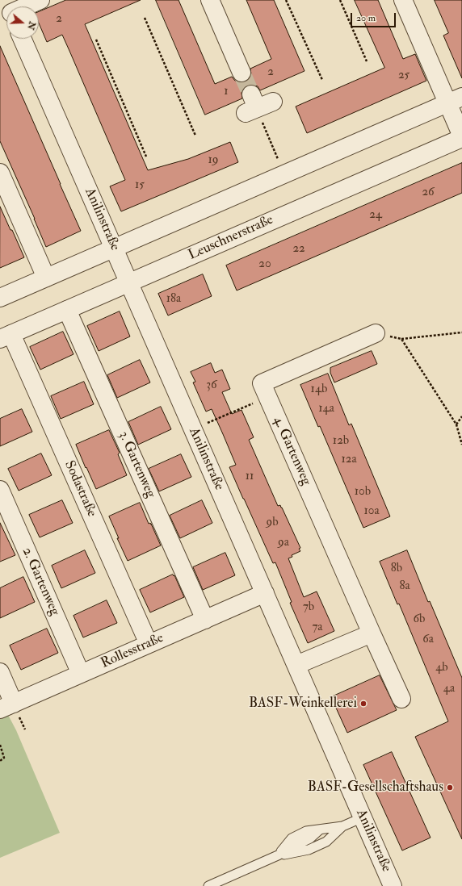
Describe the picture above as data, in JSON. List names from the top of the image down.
{
  "streets": {
    "street": [
      "Anilinstraße",
      "Leuschnerstraße",
      "4. Gartenweg",
      "3. Gartenweg",
      "Sodastraße",
      "2. Gartenweg",
      "Rollesstraße"
    ]
  },
  "crossings": [
    ["Anilinstraße", "Leuschnerstraße"],
    ["Anilinstraße", "Rollesstraße"],
    ["Leuschnerstraße", "3. Gartenweg"],
    ["Leuschnerstraße", "Sodastraße"],
    ["3. Gartenweg", "Rollesstraße"],
    ["Sodastraße", "Rollesstraße"],
    ["2. Gartenweg", "Rollesstraße"]
  ],
  "places": ["BASF-Weinkellerei", "BASF-Gesellschaftshaus"],
  "house_numbers": [
    "2",
    "2",
    "25",
    "1",
    "19",
    "15",
    "26",
    "24",
    "22",
    "20",
    "18a",
    "36",
    "14b",
    "14a",
    "12b",
    "12a",
    "11",
    "10b",
    "10a",
    "9b",
    "9a",
    "8b",
    "8a",
    "7b",
    "6b",
    "7a",
    "6a",
    "4b",
    "4a"
  ],
  "scale_bar": "20 m",
  "north": "right"
}
